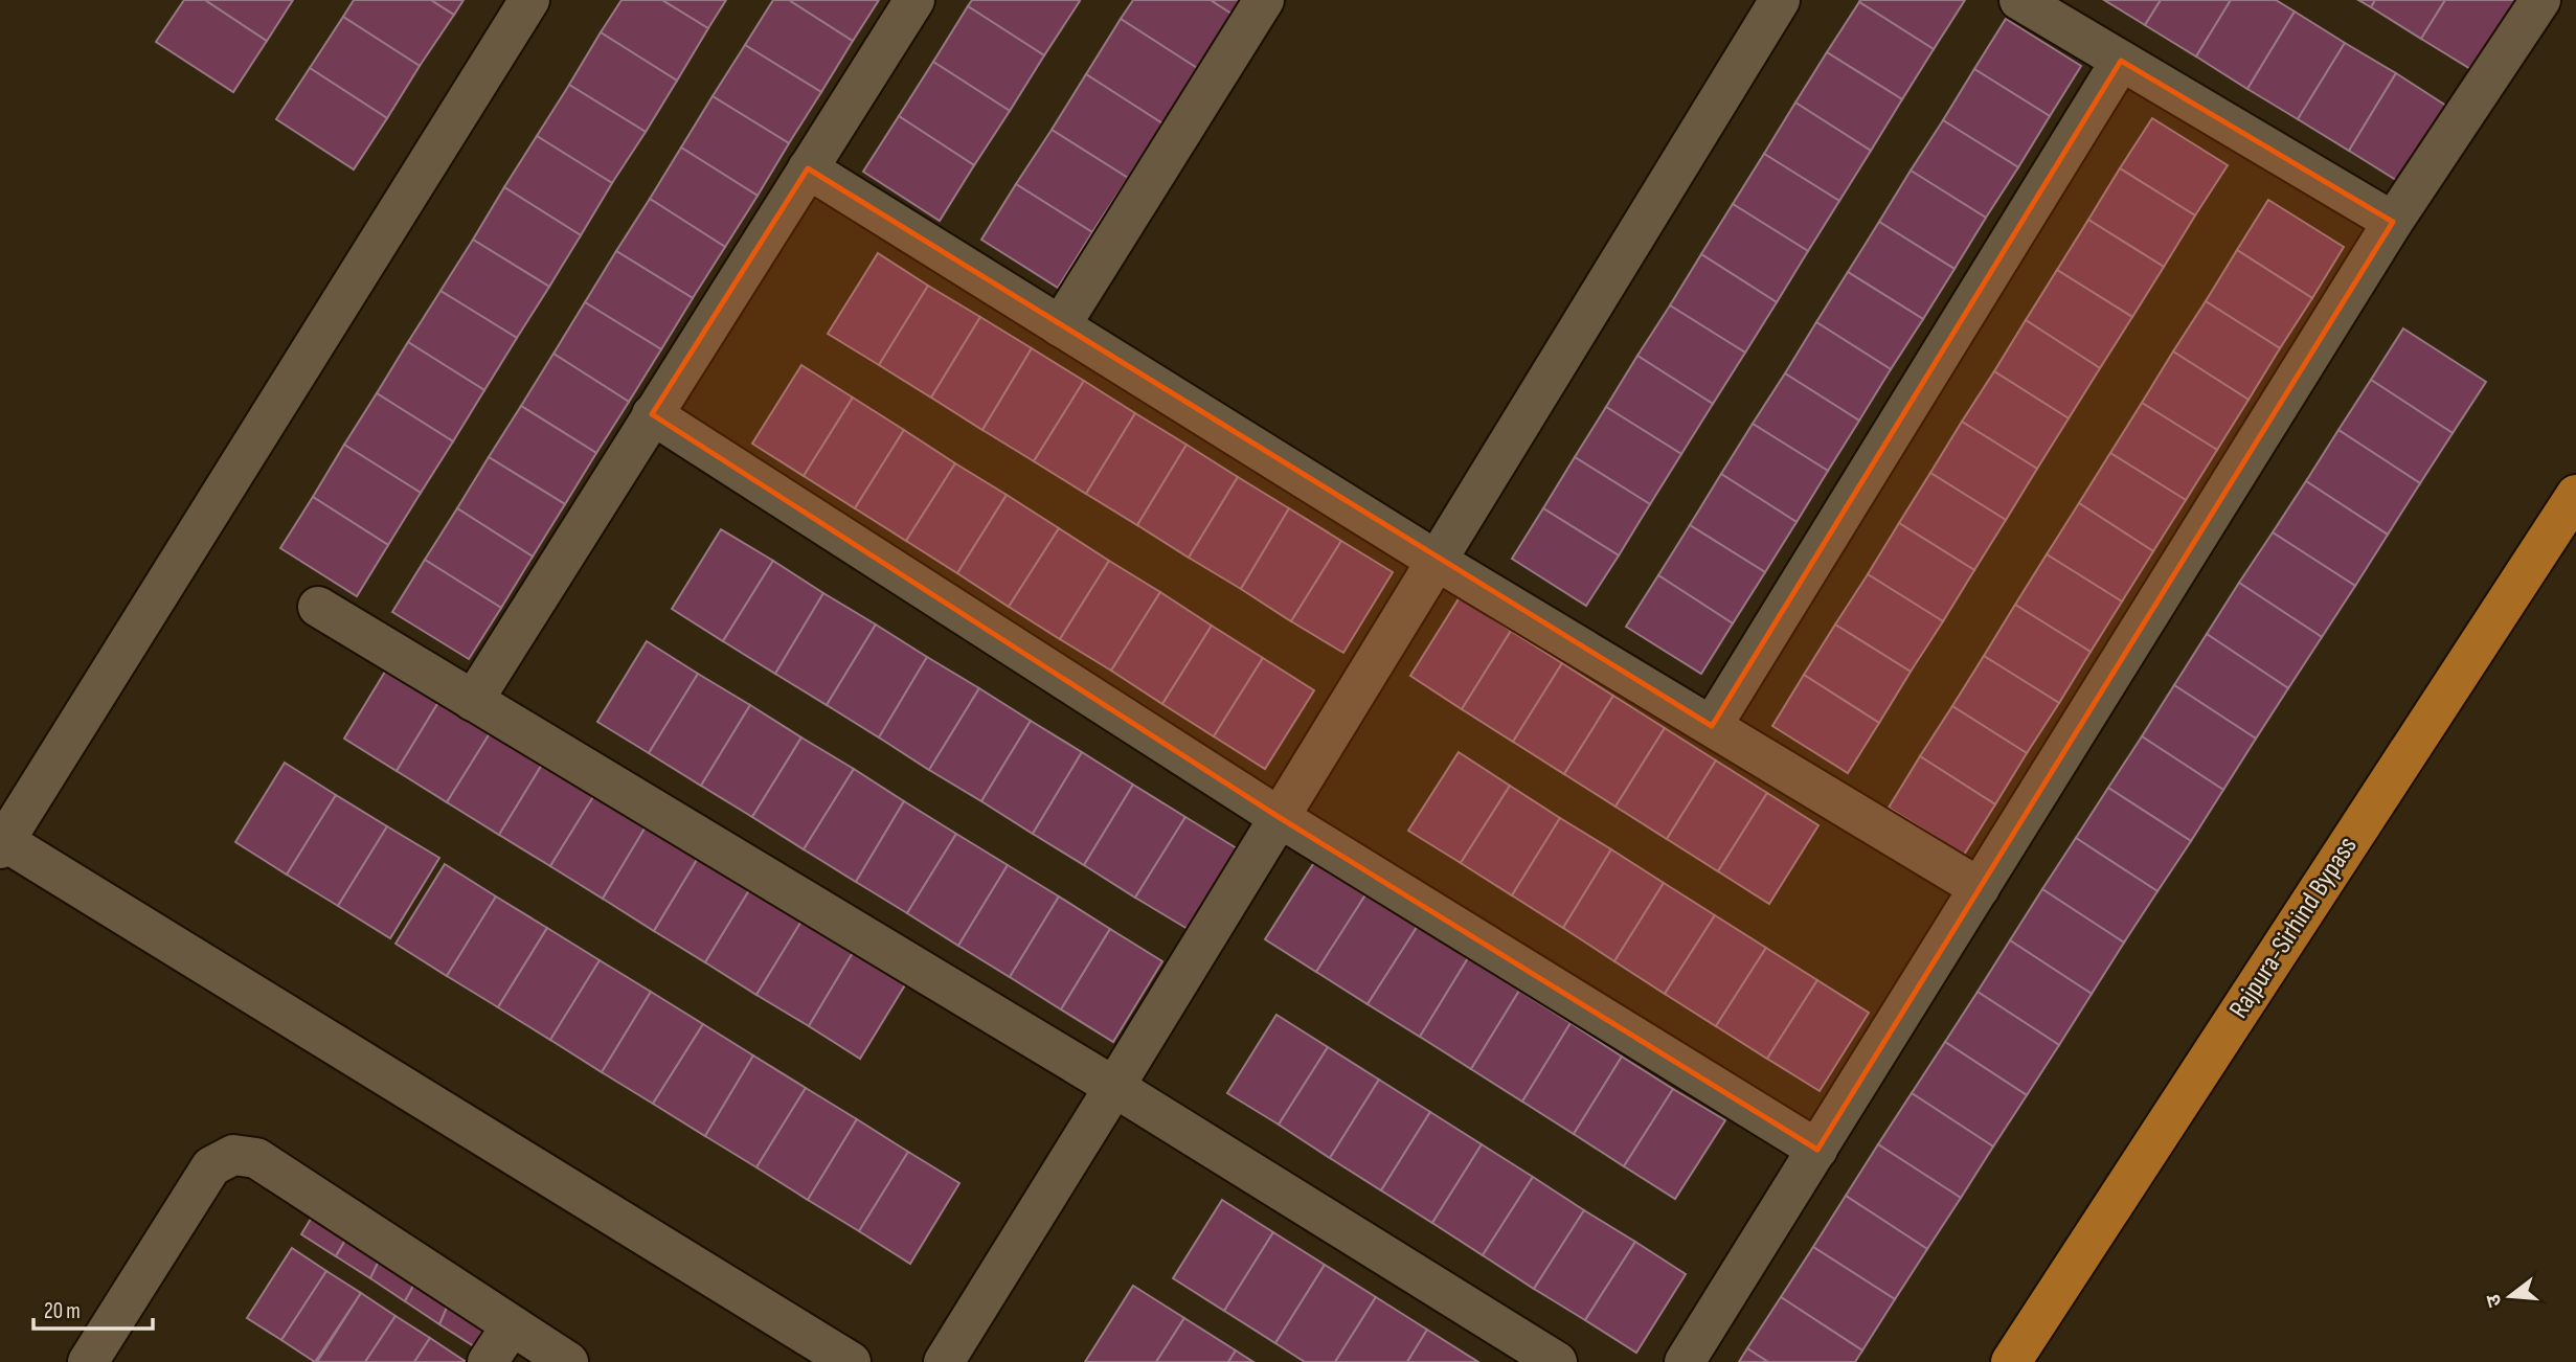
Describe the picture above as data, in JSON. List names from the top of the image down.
{
  "streets": {
    "main road": ["Rajpura-Sirhind Bypass"]
  },
  "scale_bar": "20 m",
  "north": "left"
}
